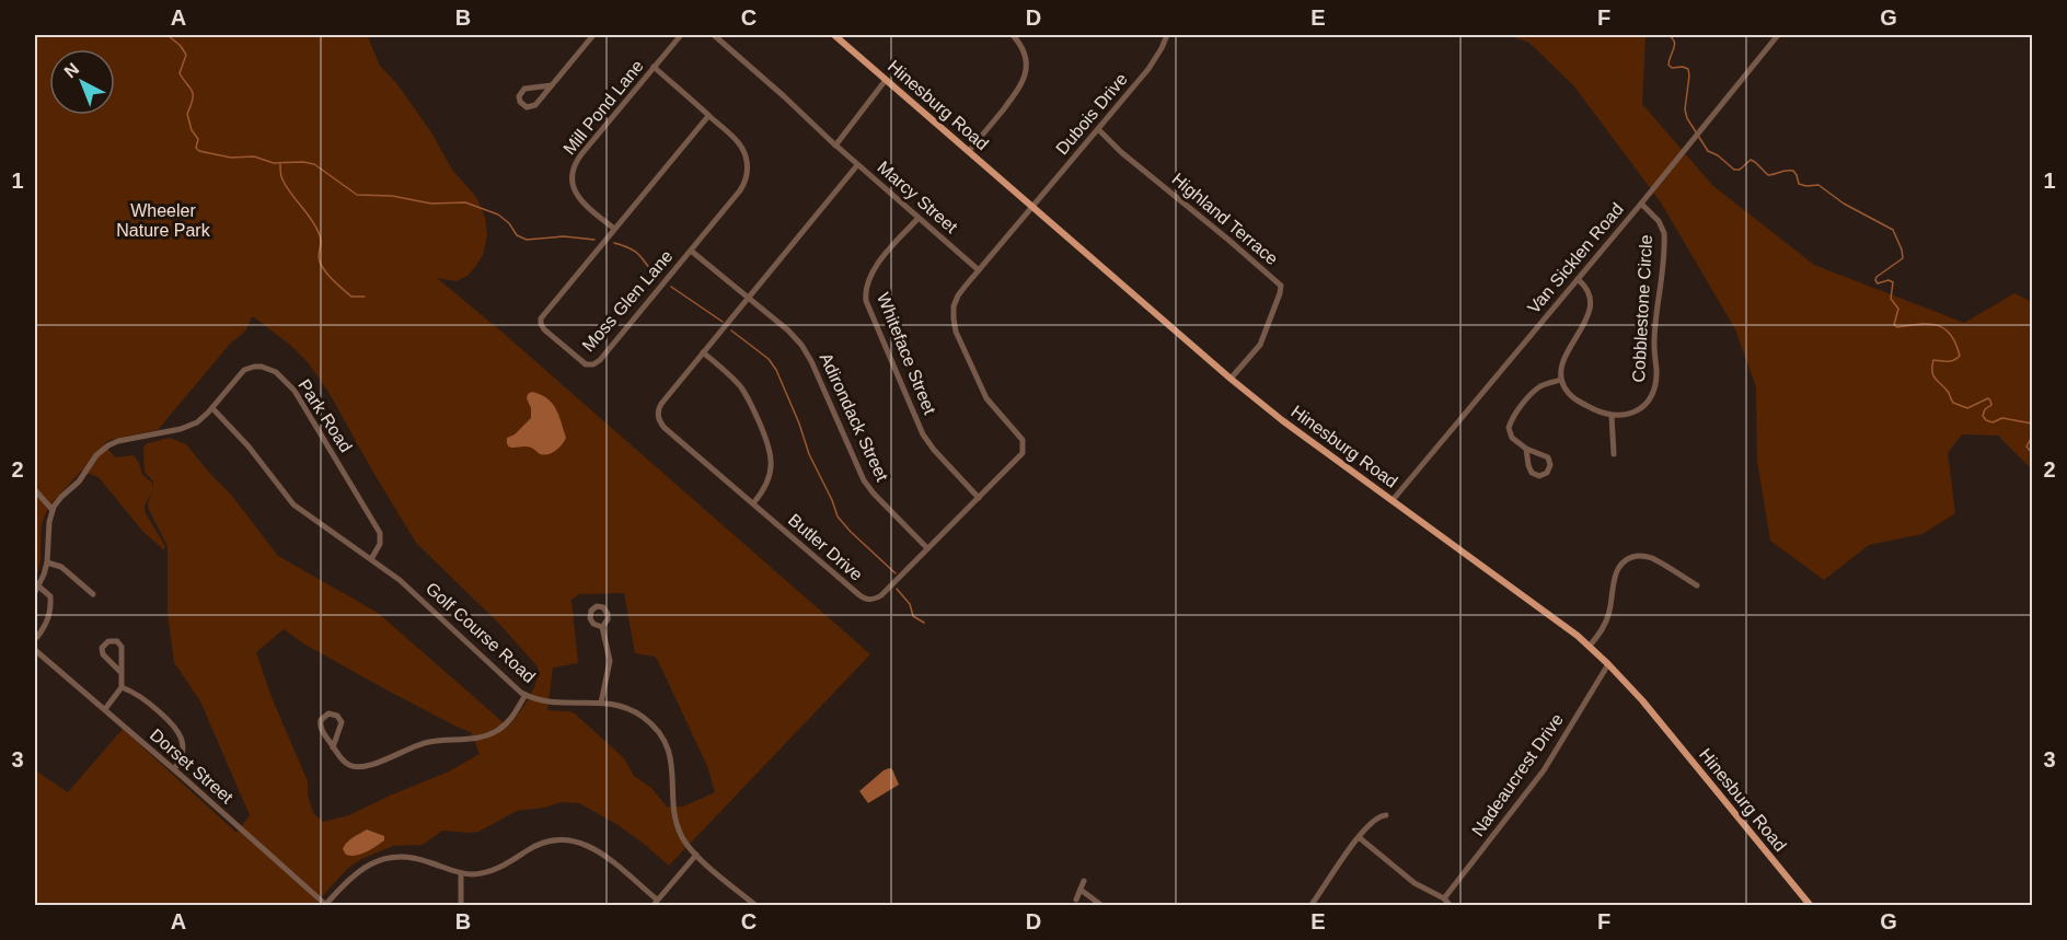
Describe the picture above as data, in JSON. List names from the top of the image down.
{
  "streets": {
    "main road": ["Hinesburg Road"],
    "street": [
      "Mill Pond Lane",
      "Dubois Drive",
      "Marcy Street",
      "Highland Terrace",
      "Van Sicklen Road",
      "Moss Glen Lane",
      "Cobblestone Circle",
      "Whiteface Street",
      "Park Road",
      "Adirondack Street",
      "Butler Drive",
      "Golf Course Road",
      "Dorset Street",
      "Nadeaucrest Drive"
    ]
  },
  "crossings": [
    ["Hinesburg Road", "Dubois Drive"],
    ["Hinesburg Road", "Highland Terrace"],
    ["Hinesburg Road", "Van Sicklen Road"],
    ["Hinesburg Road", "Butler Drive"],
    ["Hinesburg Road", "Nadeaucrest Drive"],
    ["Mill Pond Lane", "Moss Glen Lane"],
    ["Dubois Drive", "Highland Terrace"],
    ["Dubois Drive", "Butler Drive"],
    ["Marcy Street", "Whiteface Street"],
    ["Marcy Street", "Butler Drive"],
    ["Van Sicklen Road", "Cobblestone Circle"],
    ["Moss Glen Lane", "Adirondack Street"],
    ["Whiteface Street", "Butler Drive"],
    ["Park Road", "Golf Course Road"],
    ["Adirondack Street", "Butler Drive"]
  ],
  "parks": ["Wheeler Nature Park"],
  "north": "top left",
  "grid": {
    "columns": [
      "A",
      "B",
      "C",
      "D",
      "E",
      "F",
      "G"
    ],
    "rows": ["1", "2", "3"]
  }
}
